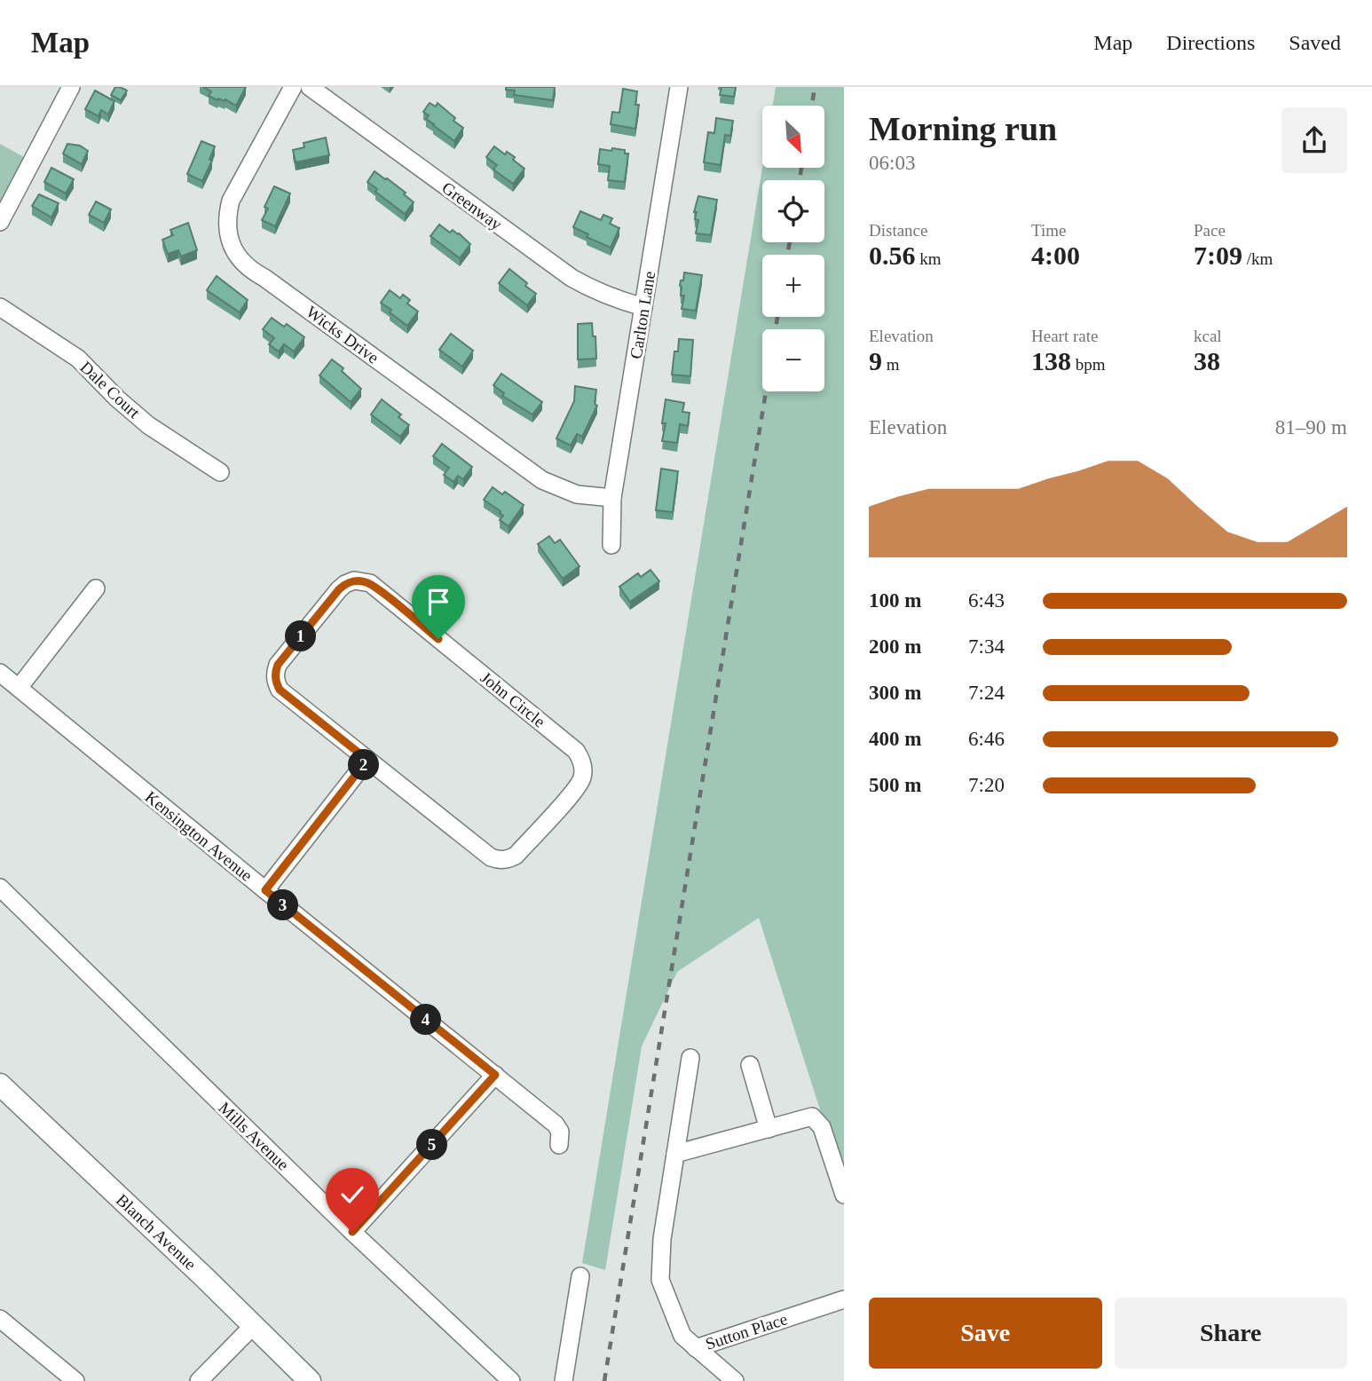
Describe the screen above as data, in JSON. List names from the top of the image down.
{
  "streets": {
    "main road": ["Blanch Avenue"],
    "street": [
      "Greenway",
      "Carlton Lane",
      "Wicks Drive",
      "Dale Court",
      "John Circle",
      "Kensington Avenue",
      "Mills Avenue",
      "Sutton Place"
    ]
  },
  "crossings": [
    ["Greenway", "Carlton Lane"],
    ["Carlton Lane", "Wicks Drive"]
  ],
  "north": "bottom right",
  "page": {
    "header": "Map",
    "nav": ["Map", "Directions", "Saved"],
    "heading": ["Morning run", "06:03"],
    "map_buttons": ["+", "−"],
    "stats": [
      ["Distance", "0.56 km"],
      ["Time", "4:00"],
      ["Pace", "7:09 /km"],
      ["Elevation", "9 m"],
      ["Heart rate", "138 bpm"],
      ["kcal", "38"]
    ],
    "chart": ["Elevation", "81–90 m"],
    "list": [
      {
        "name": "100 m",
        "note": "6:43"
      },
      {
        "name": "200 m",
        "note": "7:34"
      },
      {
        "name": "300 m",
        "note": "7:24"
      },
      {
        "name": "400 m",
        "note": "6:46"
      },
      {
        "name": "500 m",
        "note": "7:20"
      }
    ],
    "pins": [
      "1",
      "2",
      "3",
      "4",
      "5"
    ],
    "buttons": ["Save", "Share"]
  }
}
